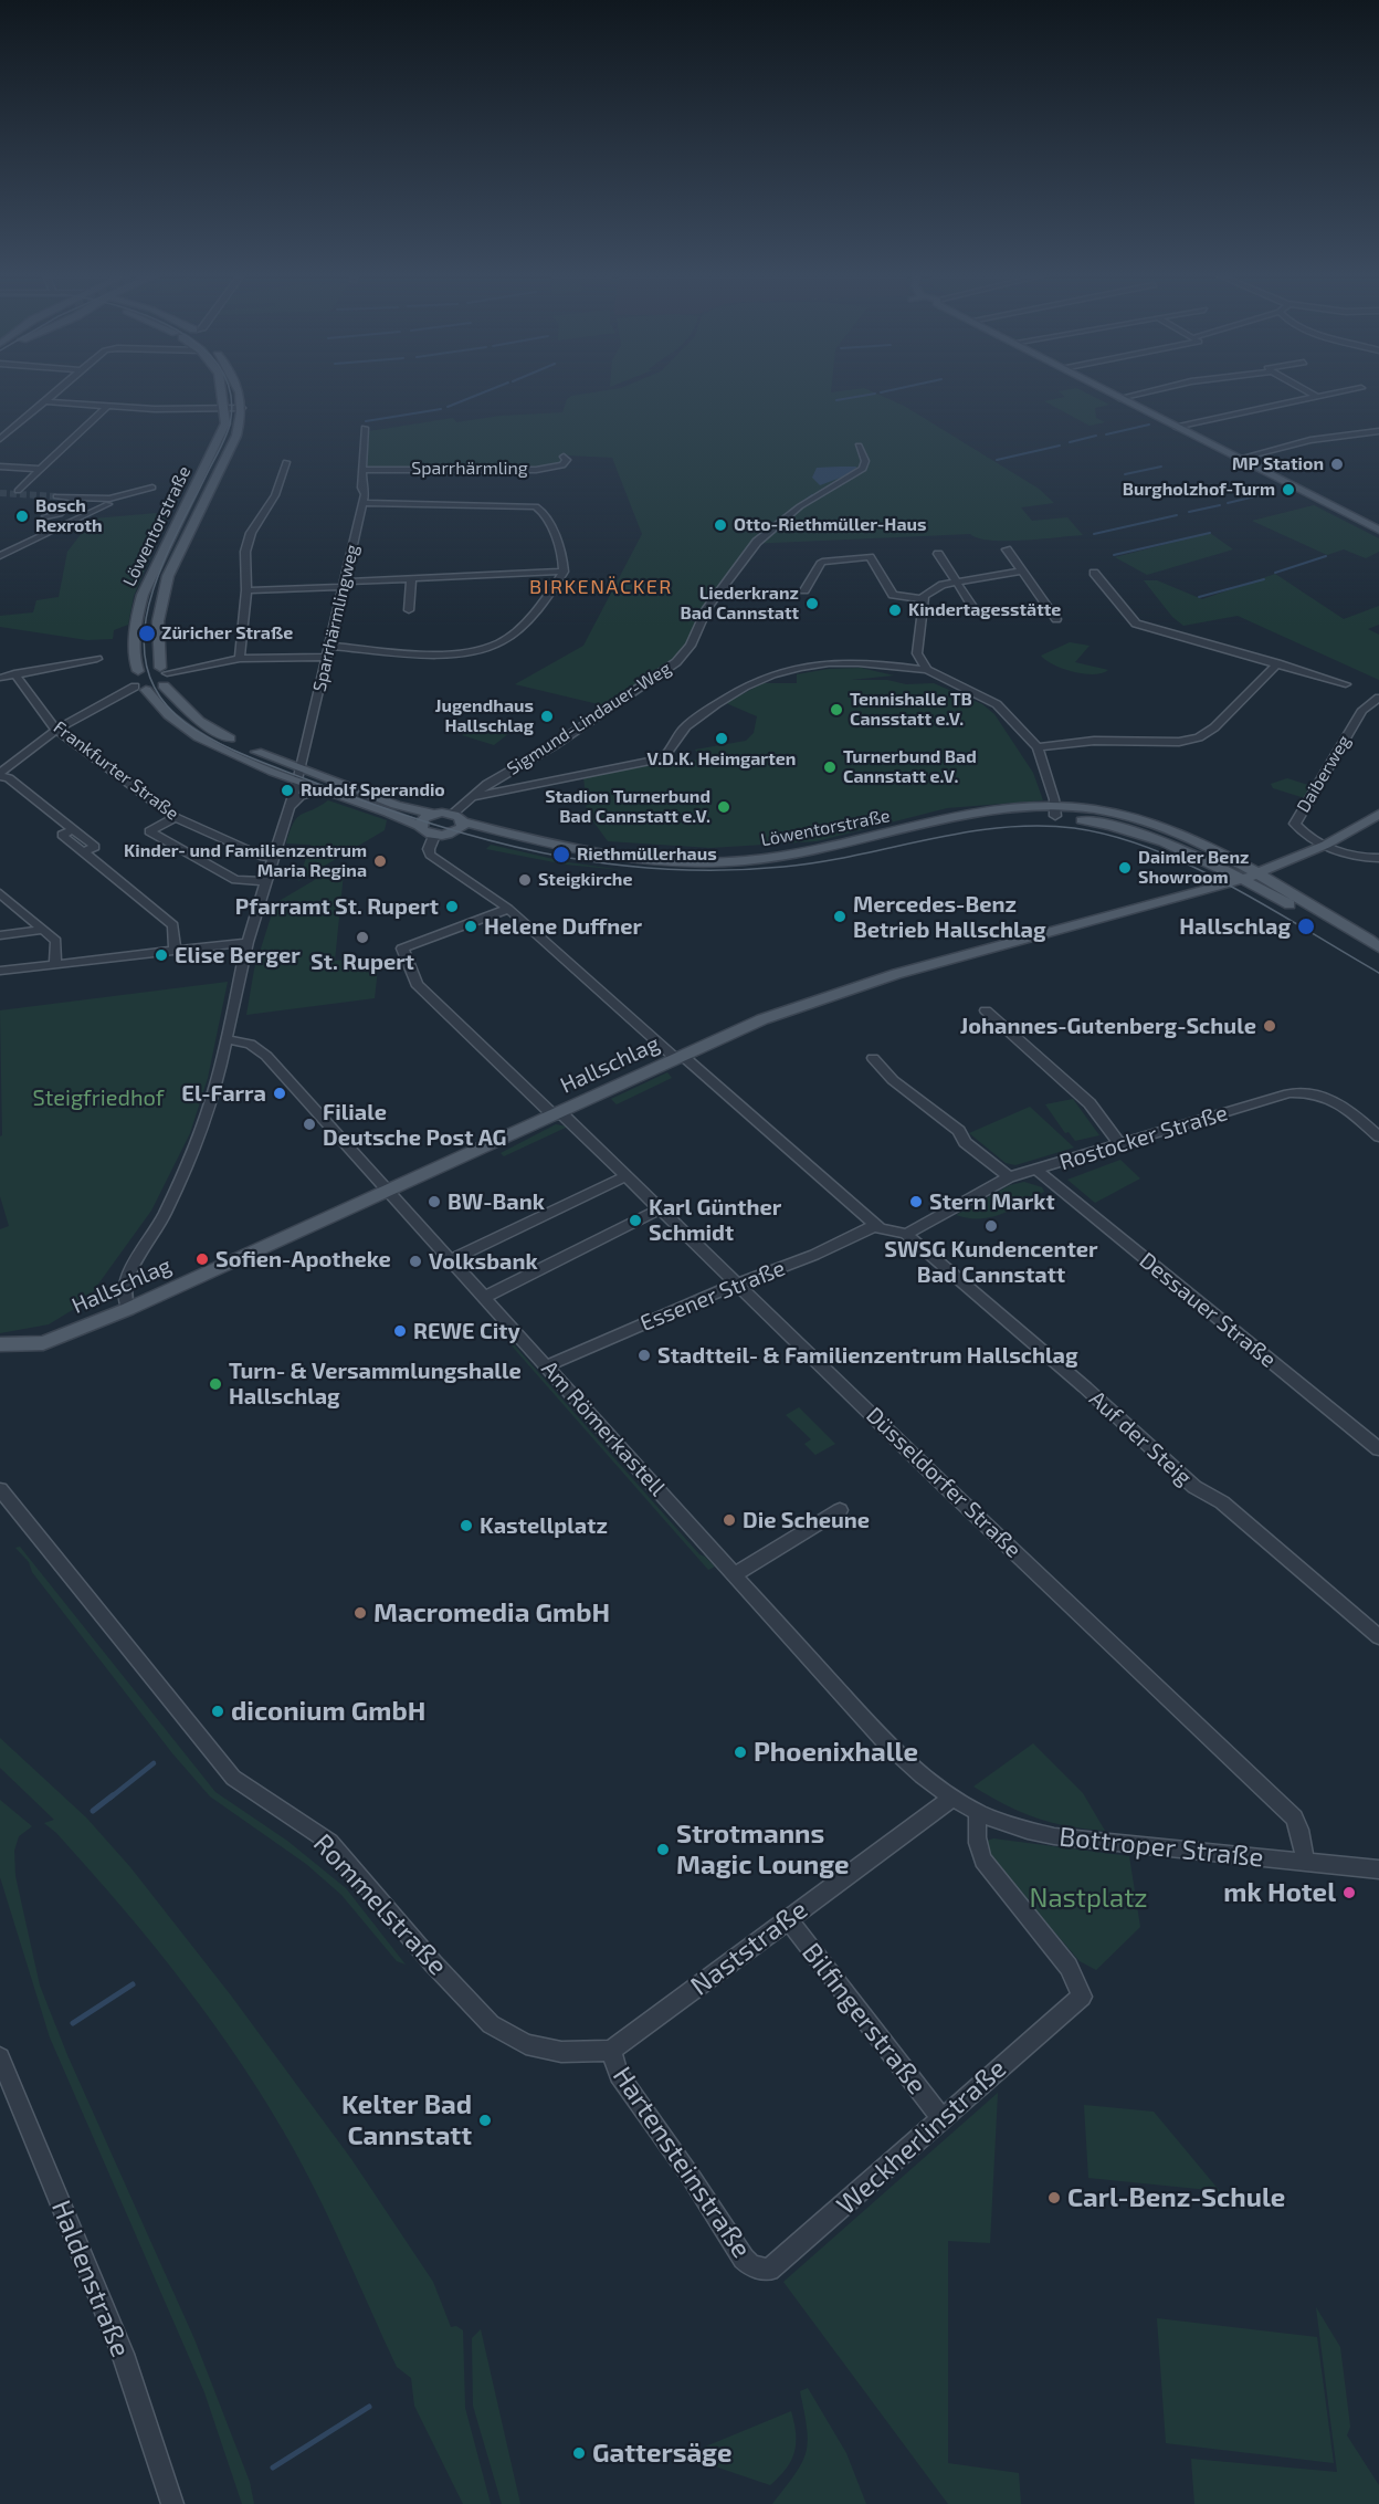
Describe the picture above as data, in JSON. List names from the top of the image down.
{
  "streets": {
    "main road": ["Löwentorstraße", "Hallschlag"],
    "street": [
      "Sparrhärmling",
      "Sparrhärmlingweg",
      "Sigmund-Lindauer-Weg",
      "Frankfurter Straße",
      "Daiberweg",
      "Rostocker Straße",
      "Essener Straße",
      "Dessauer Straße",
      "Am Römerkastell",
      "Auf der Steig",
      "Düsseldorfer Straße",
      "Bottroper Straße",
      "Rommelstraße",
      "Naststraße",
      "Bilfingerstraße",
      "Weckherlinstraße",
      "Hartensteinstraße",
      "Haldenstraße"
    ]
  },
  "crossings": [
    ["Sparrhärmling", "Sparrhärmlingweg"],
    ["Löwentorstraße", "Sparrhärmlingweg"],
    ["Löwentorstraße", "Sigmund-Lindauer-Weg"],
    ["Löwentorstraße", "Hallschlag"],
    ["Sparrhärmlingweg", "Frankfurter Straße"],
    ["Sparrhärmlingweg", "Hallschlag"],
    ["Sparrhärmlingweg", "Am Römerkastell"],
    ["Daiberweg", "Hallschlag"],
    ["Hallschlag", "Am Römerkastell"],
    ["Hallschlag", "Düsseldorfer Straße"],
    ["Rostocker Straße", "Dessauer Straße"],
    ["Rostocker Straße", "Auf der Steig"],
    ["Essener Straße", "Am Römerkastell"],
    ["Essener Straße", "Düsseldorfer Straße"],
    ["Am Römerkastell", "Bottroper Straße"],
    ["Am Römerkastell", "Naststraße"],
    ["Düsseldorfer Straße", "Bottroper Straße"],
    ["Bottroper Straße", "Naststraße"],
    ["Bottroper Straße", "Weckherlinstraße"],
    ["Rommelstraße", "Naststraße"],
    ["Rommelstraße", "Hartensteinstraße"],
    ["Naststraße", "Bilfingerstraße"],
    ["Naststraße", "Hartensteinstraße"],
    ["Bilfingerstraße", "Weckherlinstraße"],
    ["Weckherlinstraße", "Hartensteinstraße"]
  ],
  "districts": ["BIRKENÄCKER"],
  "parks": ["Steigfriedhof", "Nastplatz"],
  "places": [
    "MP Station",
    "Burgholzhof-Turm",
    "Bosch Rexroth",
    "Otto-Riethmüller-Haus",
    "Liederkranz Bad Cannstatt",
    "Kindertagesstätte",
    "Züricher Straße",
    "Tennishalle TB Cansstatt e.V.",
    "Jugendhaus Hallschlag",
    "V.D.K. Heimgarten",
    "Turnerbund Bad Cannstatt e.V.",
    "Rudolf Sperandio",
    "Stadion Turnerbund Bad Cannstatt e.V.",
    "Riethmüllerhaus",
    "Kinder- und Familienzentrum Maria Regina",
    "Daimler Benz Showroom",
    "Steigkirche",
    "Pfarramt St. Rupert",
    "Mercedes-Benz Betrieb Hallschlag",
    "Helene Duffner",
    "Hallschlag",
    "St. Rupert",
    "Elise Berger",
    "Johannes-Gutenberg-Schule",
    "El-Farra",
    "Filiale Deutsche Post AG",
    "BW-Bank",
    "Stern Markt",
    "Karl Günther Schmidt",
    "SWSG Kundencenter Bad Cannstatt",
    "Sofien-Apotheke",
    "Volksbank",
    "REWE City",
    "Stadtteil- & Familienzentrum Hallschlag",
    "Turn- & Versammlungshalle Hallschlag",
    "Die Scheune",
    "Kastellplatz",
    "Macromedia GmbH",
    "diconium GmbH",
    "Phoenixhalle",
    "Strotmanns Magic Lounge",
    "mk Hotel",
    "Kelter Bad Cannstatt",
    "Carl-Benz-Schule",
    "Gattersäge"
  ]
}
